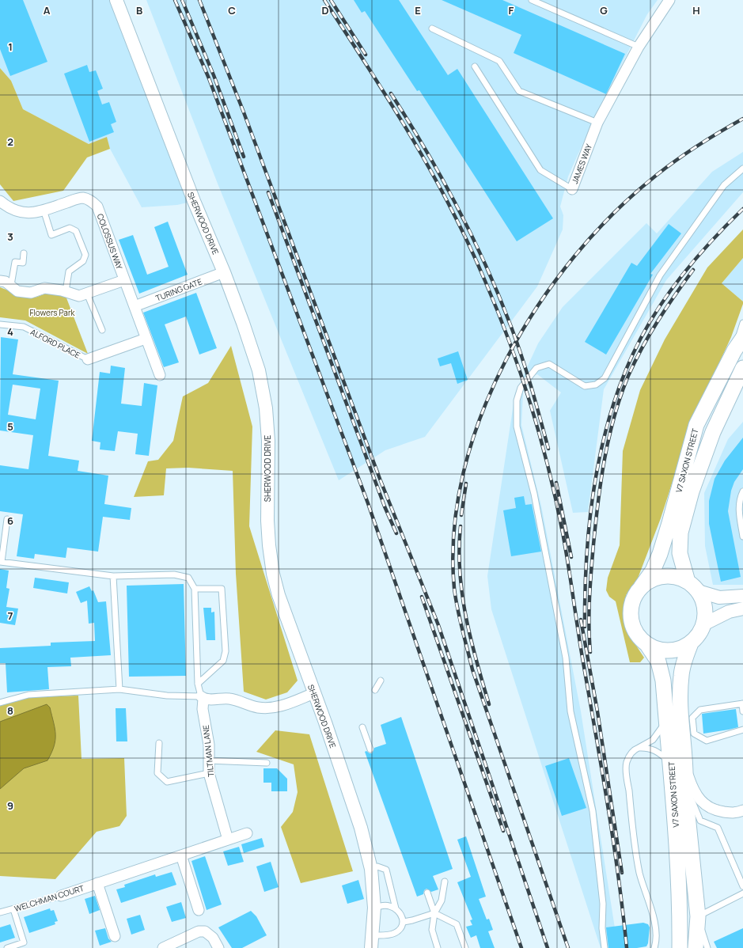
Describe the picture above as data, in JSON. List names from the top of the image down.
{
  "streets": {
    "main road": ["V7 SAXON STREET"],
    "street": [
      "JAMES WAY",
      "SHERWOOD DRIVE",
      "COLOSSUS WAY",
      "TURING GATE",
      "ALFORD PLACE",
      "TILTMAN LANE",
      "WELCHMAN COURT"
    ]
  },
  "crossings": [
    ["SHERWOOD DRIVE", "TURING GATE"],
    ["COLOSSUS WAY", "TURING GATE"],
    ["COLOSSUS WAY", "ALFORD PLACE"],
    ["TILTMAN LANE", "WELCHMAN COURT"]
  ],
  "parks": ["Flowers Park"],
  "grid": {
    "columns": [
      "A",
      "B",
      "C",
      "D",
      "E",
      "F",
      "G",
      "H"
    ],
    "rows": [
      "1",
      "2",
      "3",
      "4",
      "5",
      "6",
      "7",
      "8",
      "9"
    ]
  }
}
